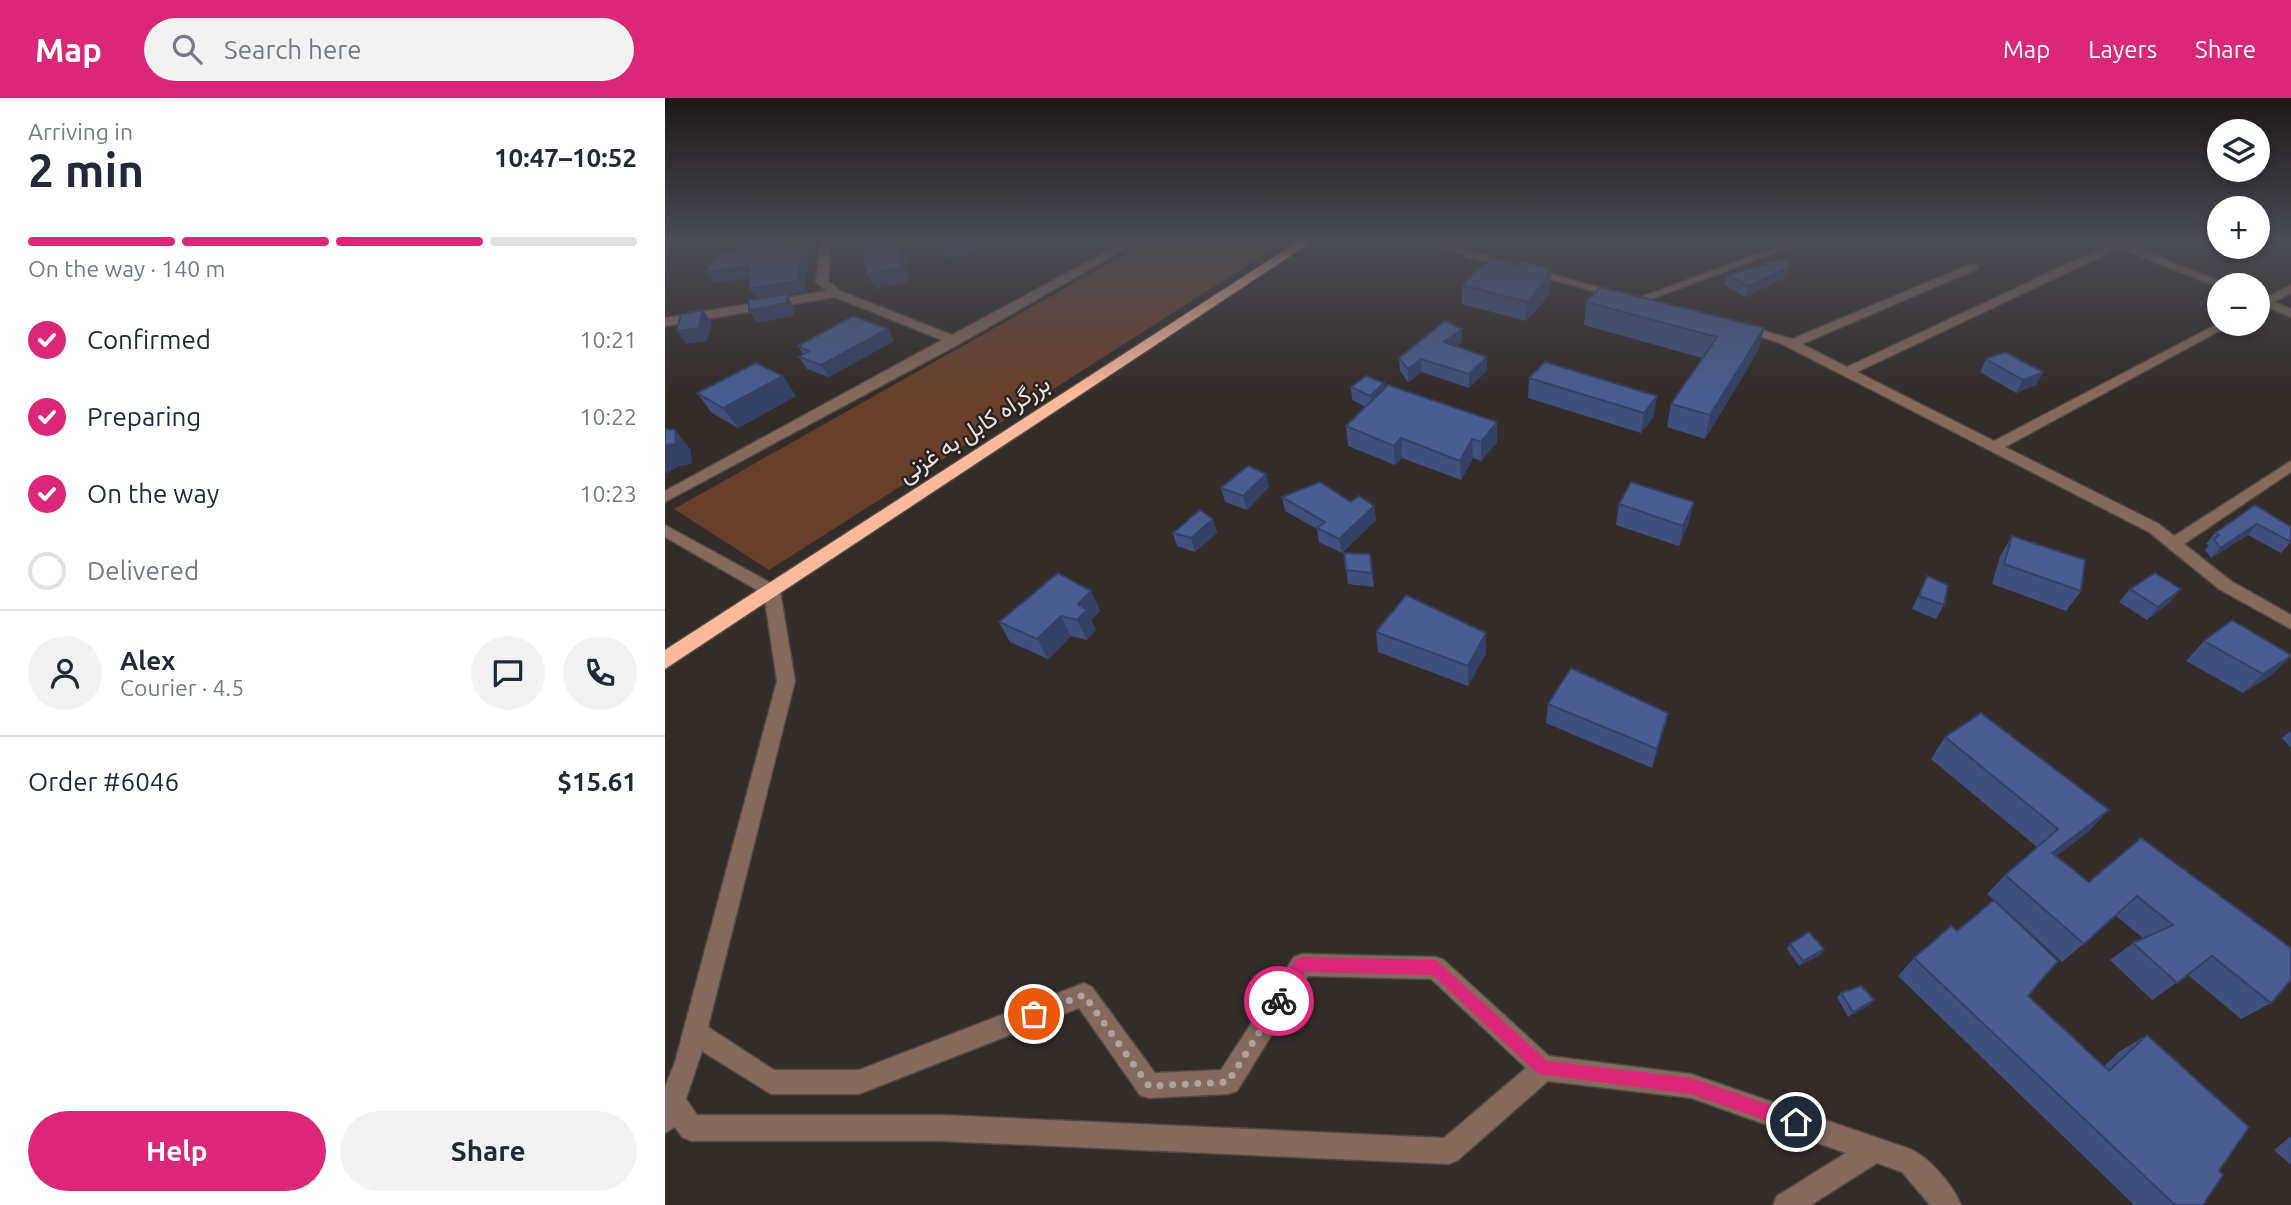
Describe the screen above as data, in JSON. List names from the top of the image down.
{
  "streets": {
    "highway": ["بزرگراه کابل به غزنی"]
  },
  "page": {
    "header": "Map",
    "search": "Search here",
    "nav": ["Map", "Layers", "Share"],
    "heading": ["2 min", "Arriving in", "10:47–10:52"],
    "panel": [
      "Alex",
      "Courier · 4.5",
      "Order #6046",
      "$15.61"
    ],
    "map_buttons": ["+", "−"],
    "bar": "On the way · 140 m",
    "list": [
      ["Confirmed", "10:21"],
      ["Preparing", "10:22"],
      ["On the way", "10:23"],
      "Delivered"
    ],
    "buttons": ["Help", "Share"]
  }
}
